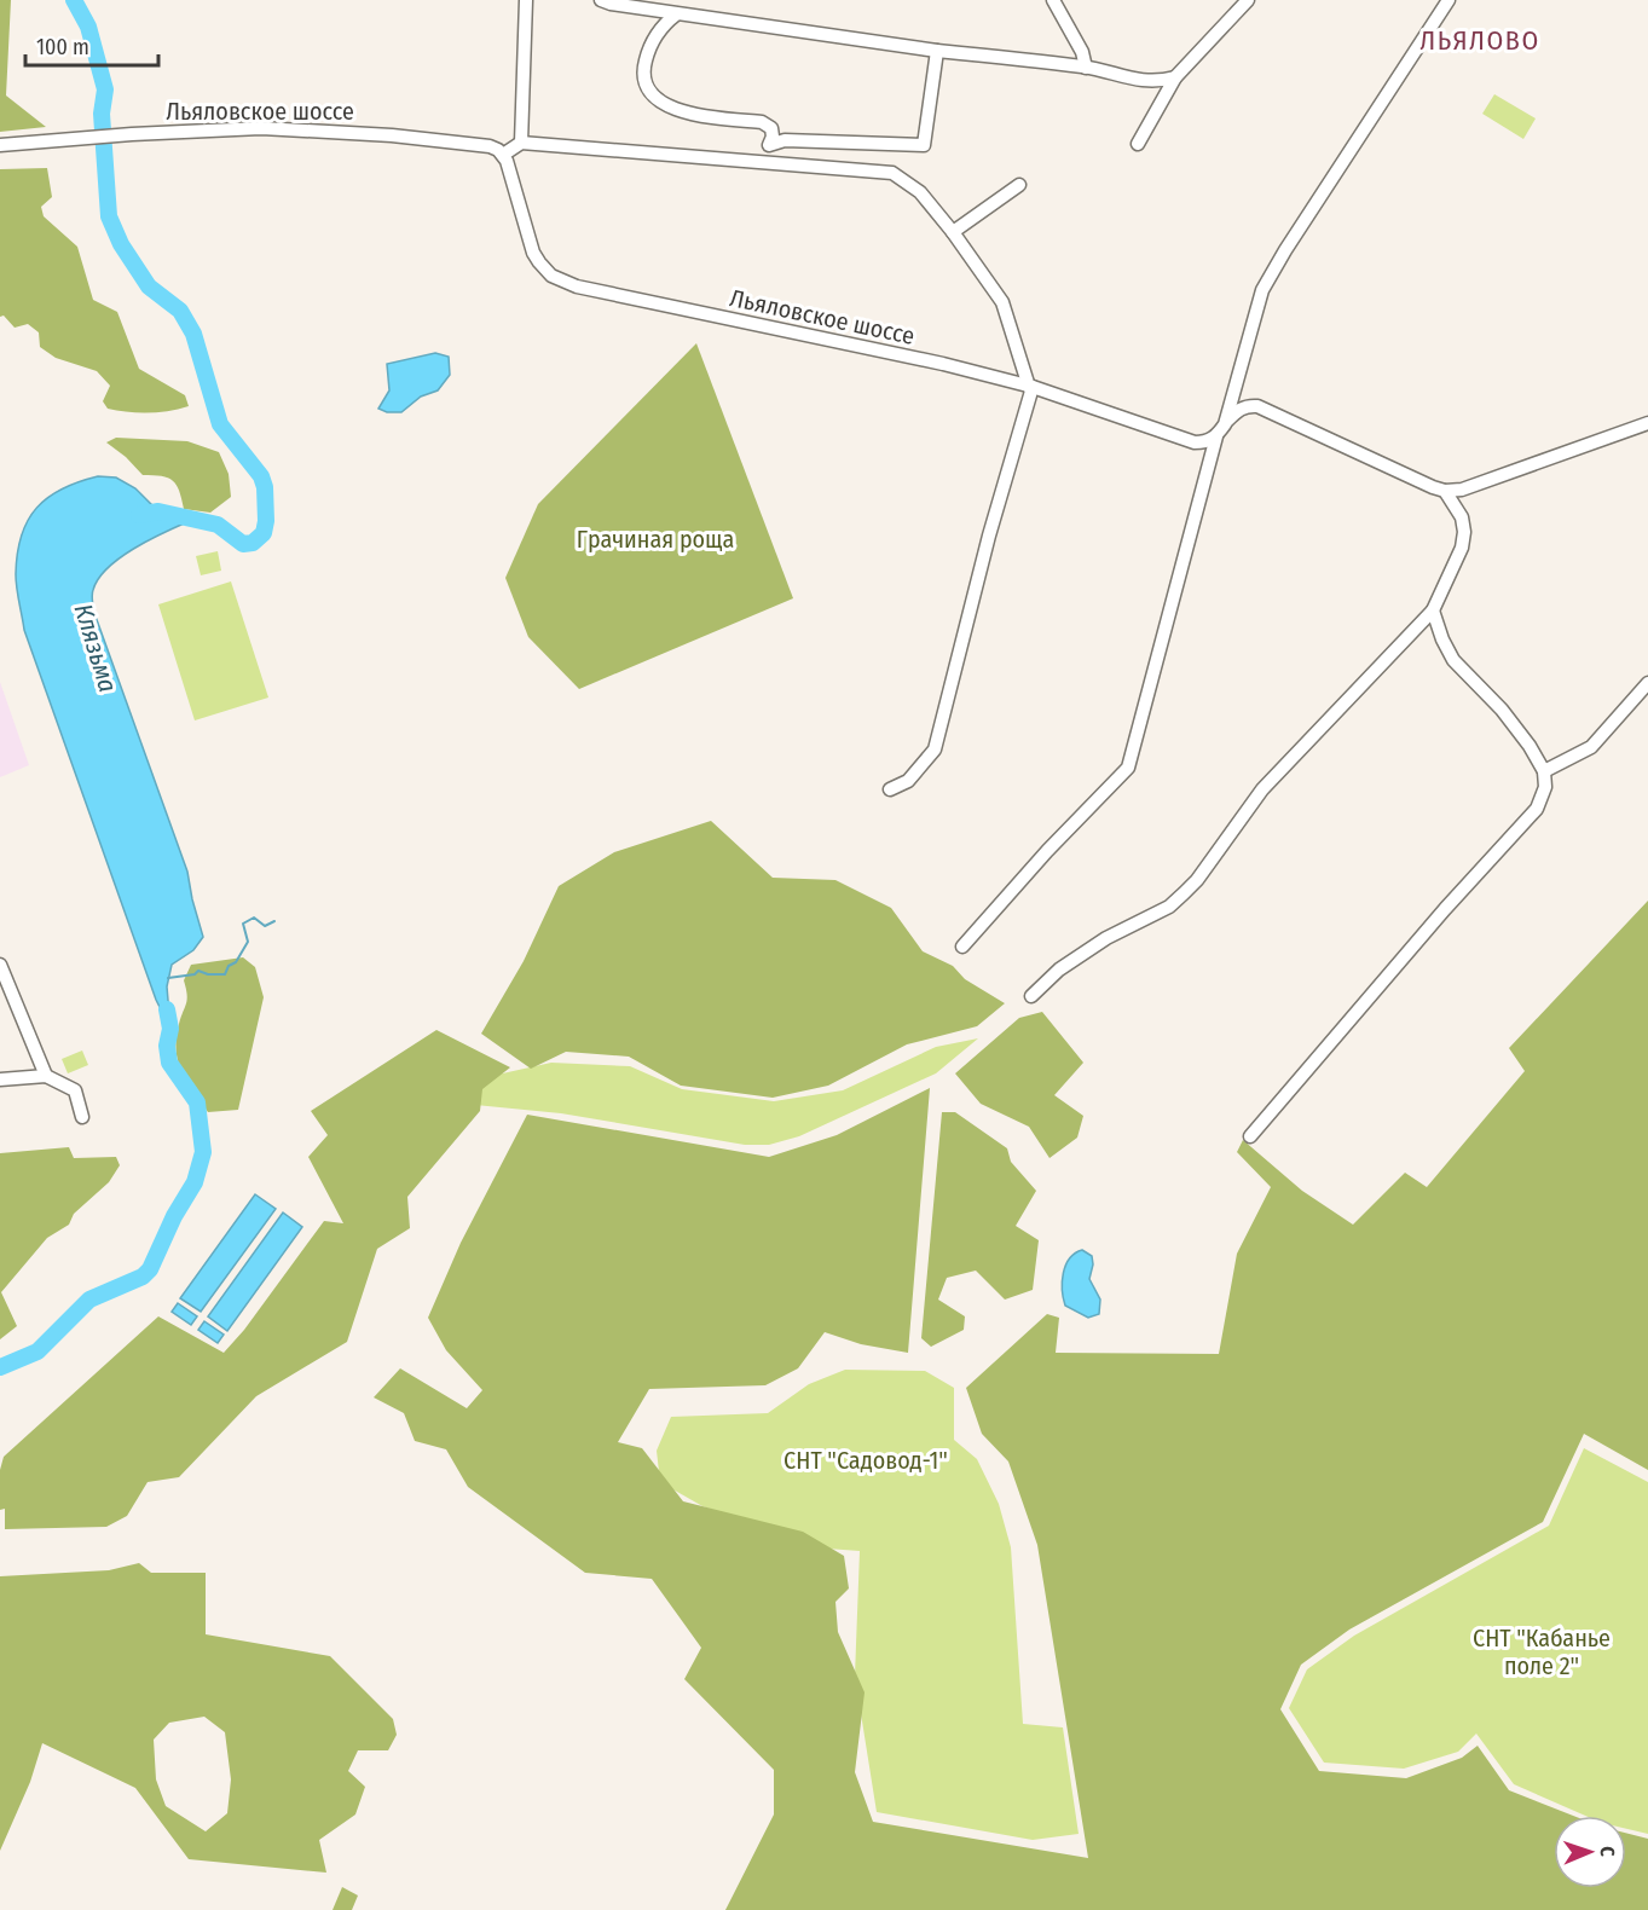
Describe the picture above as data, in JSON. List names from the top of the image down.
{
  "streets": {
    "street": ["Льяловское шоссе"]
  },
  "districts": ["ЛЬЯЛОВО"],
  "water": ["Клязьма"],
  "parks": ["Грачиная роща", "СНТ \"Садовод-1\"", "СНТ \"Кабанье поле 2\""],
  "scale_bar": "100 m",
  "north": "right"
}
